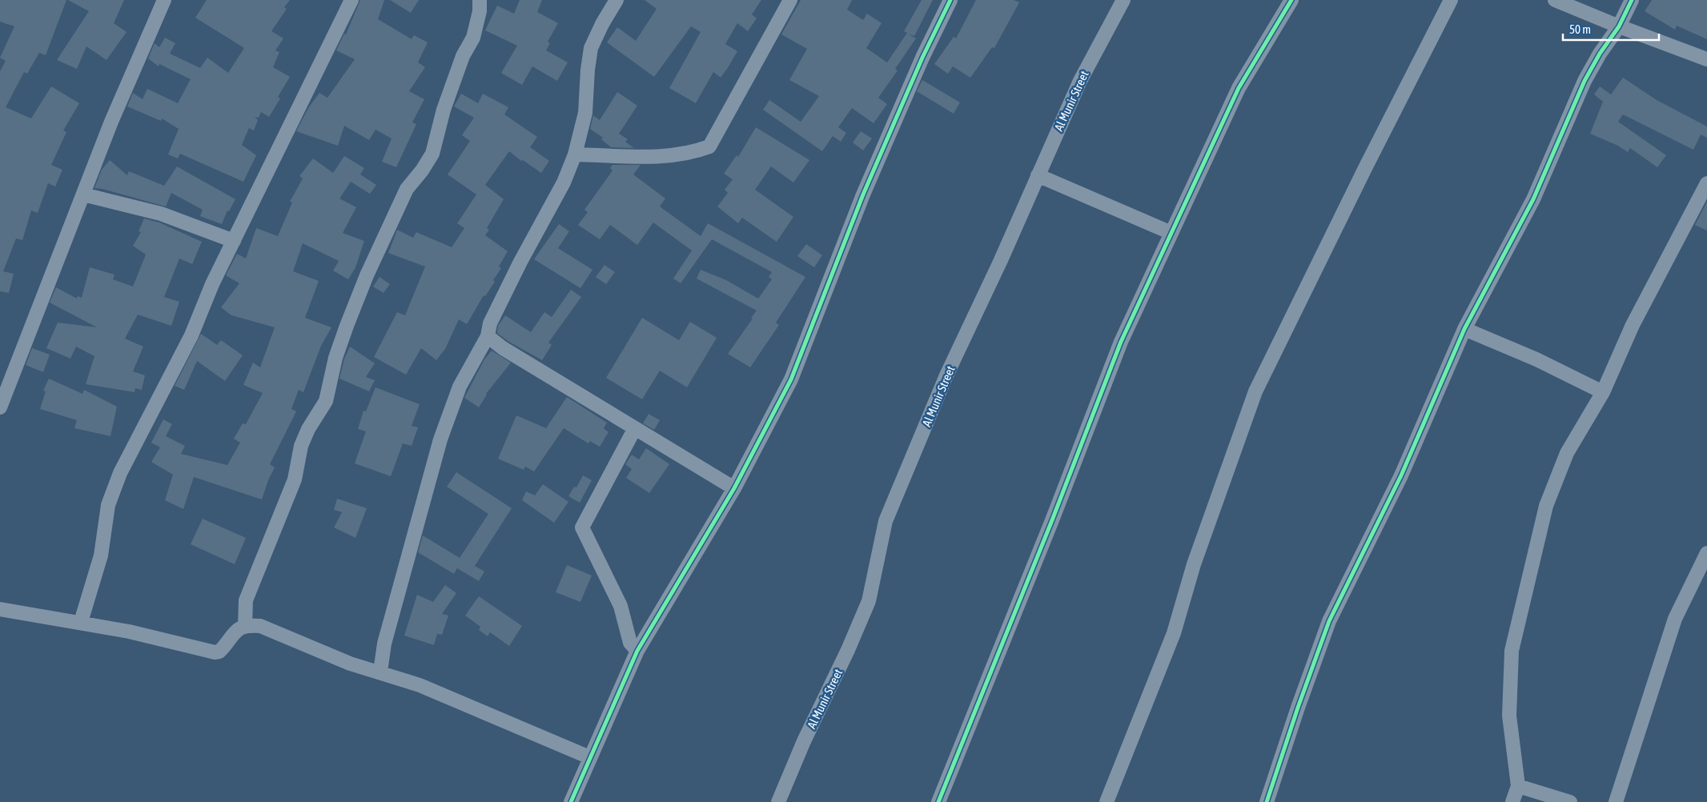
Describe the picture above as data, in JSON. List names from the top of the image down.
{
  "streets": {
    "street": ["Al Munir Street"]
  },
  "scale_bar": "50 m"
}
